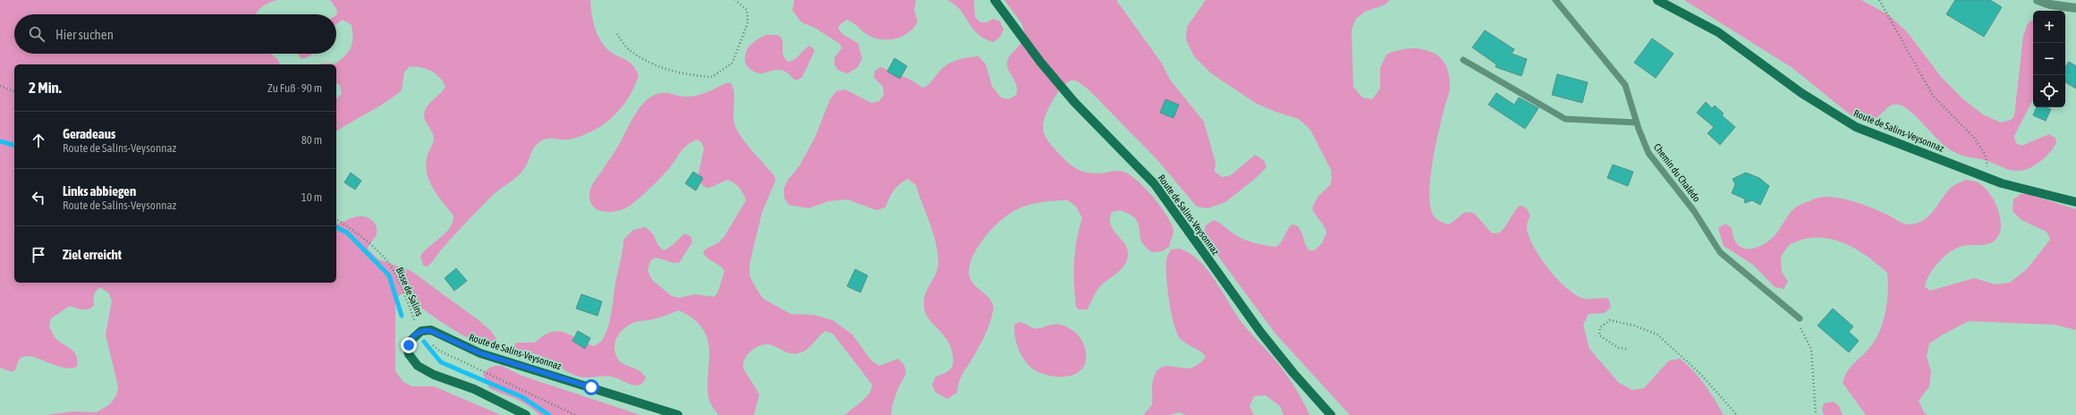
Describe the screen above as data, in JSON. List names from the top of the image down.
{
  "streets": {
    "street": ["Route de Salins-Veysonnaz"],
    "lane": ["Chemin du Chalèdo"],
    "path": ["Bisse de Salins"]
  },
  "crossings": [
    ["Route de Salins-Veysonnaz", "Bisse de Salins"]
  ],
  "page": {
    "map_buttons": ["+", "−"],
    "search": "Hier suchen",
    "heading": ["2 Min.", "Zu Fuß · 90 m"],
    "list": [
      ["Geradeaus", "Route de Salins-Veysonnaz", "80 m"],
      ["Links abbiegen", "Route de Salins-Veysonnaz", "10 m"],
      "Ziel erreicht"
    ]
  }
}
